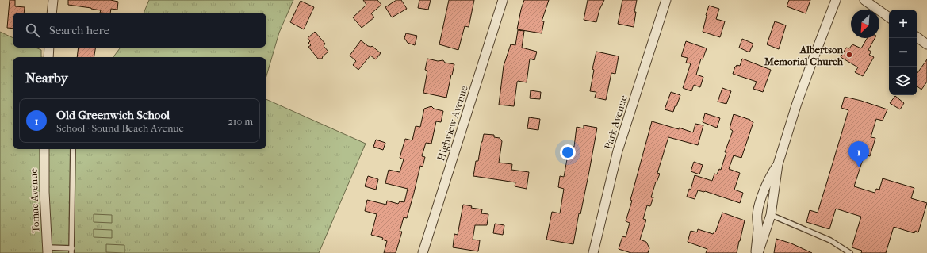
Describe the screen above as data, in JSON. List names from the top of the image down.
{
  "streets": {
    "street": ["Park Avenue", "Highview Avenue", "Tomac Avenue"]
  },
  "places": ["Albertson Memorial Church"],
  "north": "bottom left",
  "page": {
    "map_buttons": ["+", "−"],
    "search": "Search here",
    "heading": "Nearby",
    "list": [
      {
        "mark": "1",
        "name": "Old Greenwich School",
        "note": "School · Sound Beach Avenue",
        "value": "210 m"
      }
    ],
    "pins": "1"
  }
}
